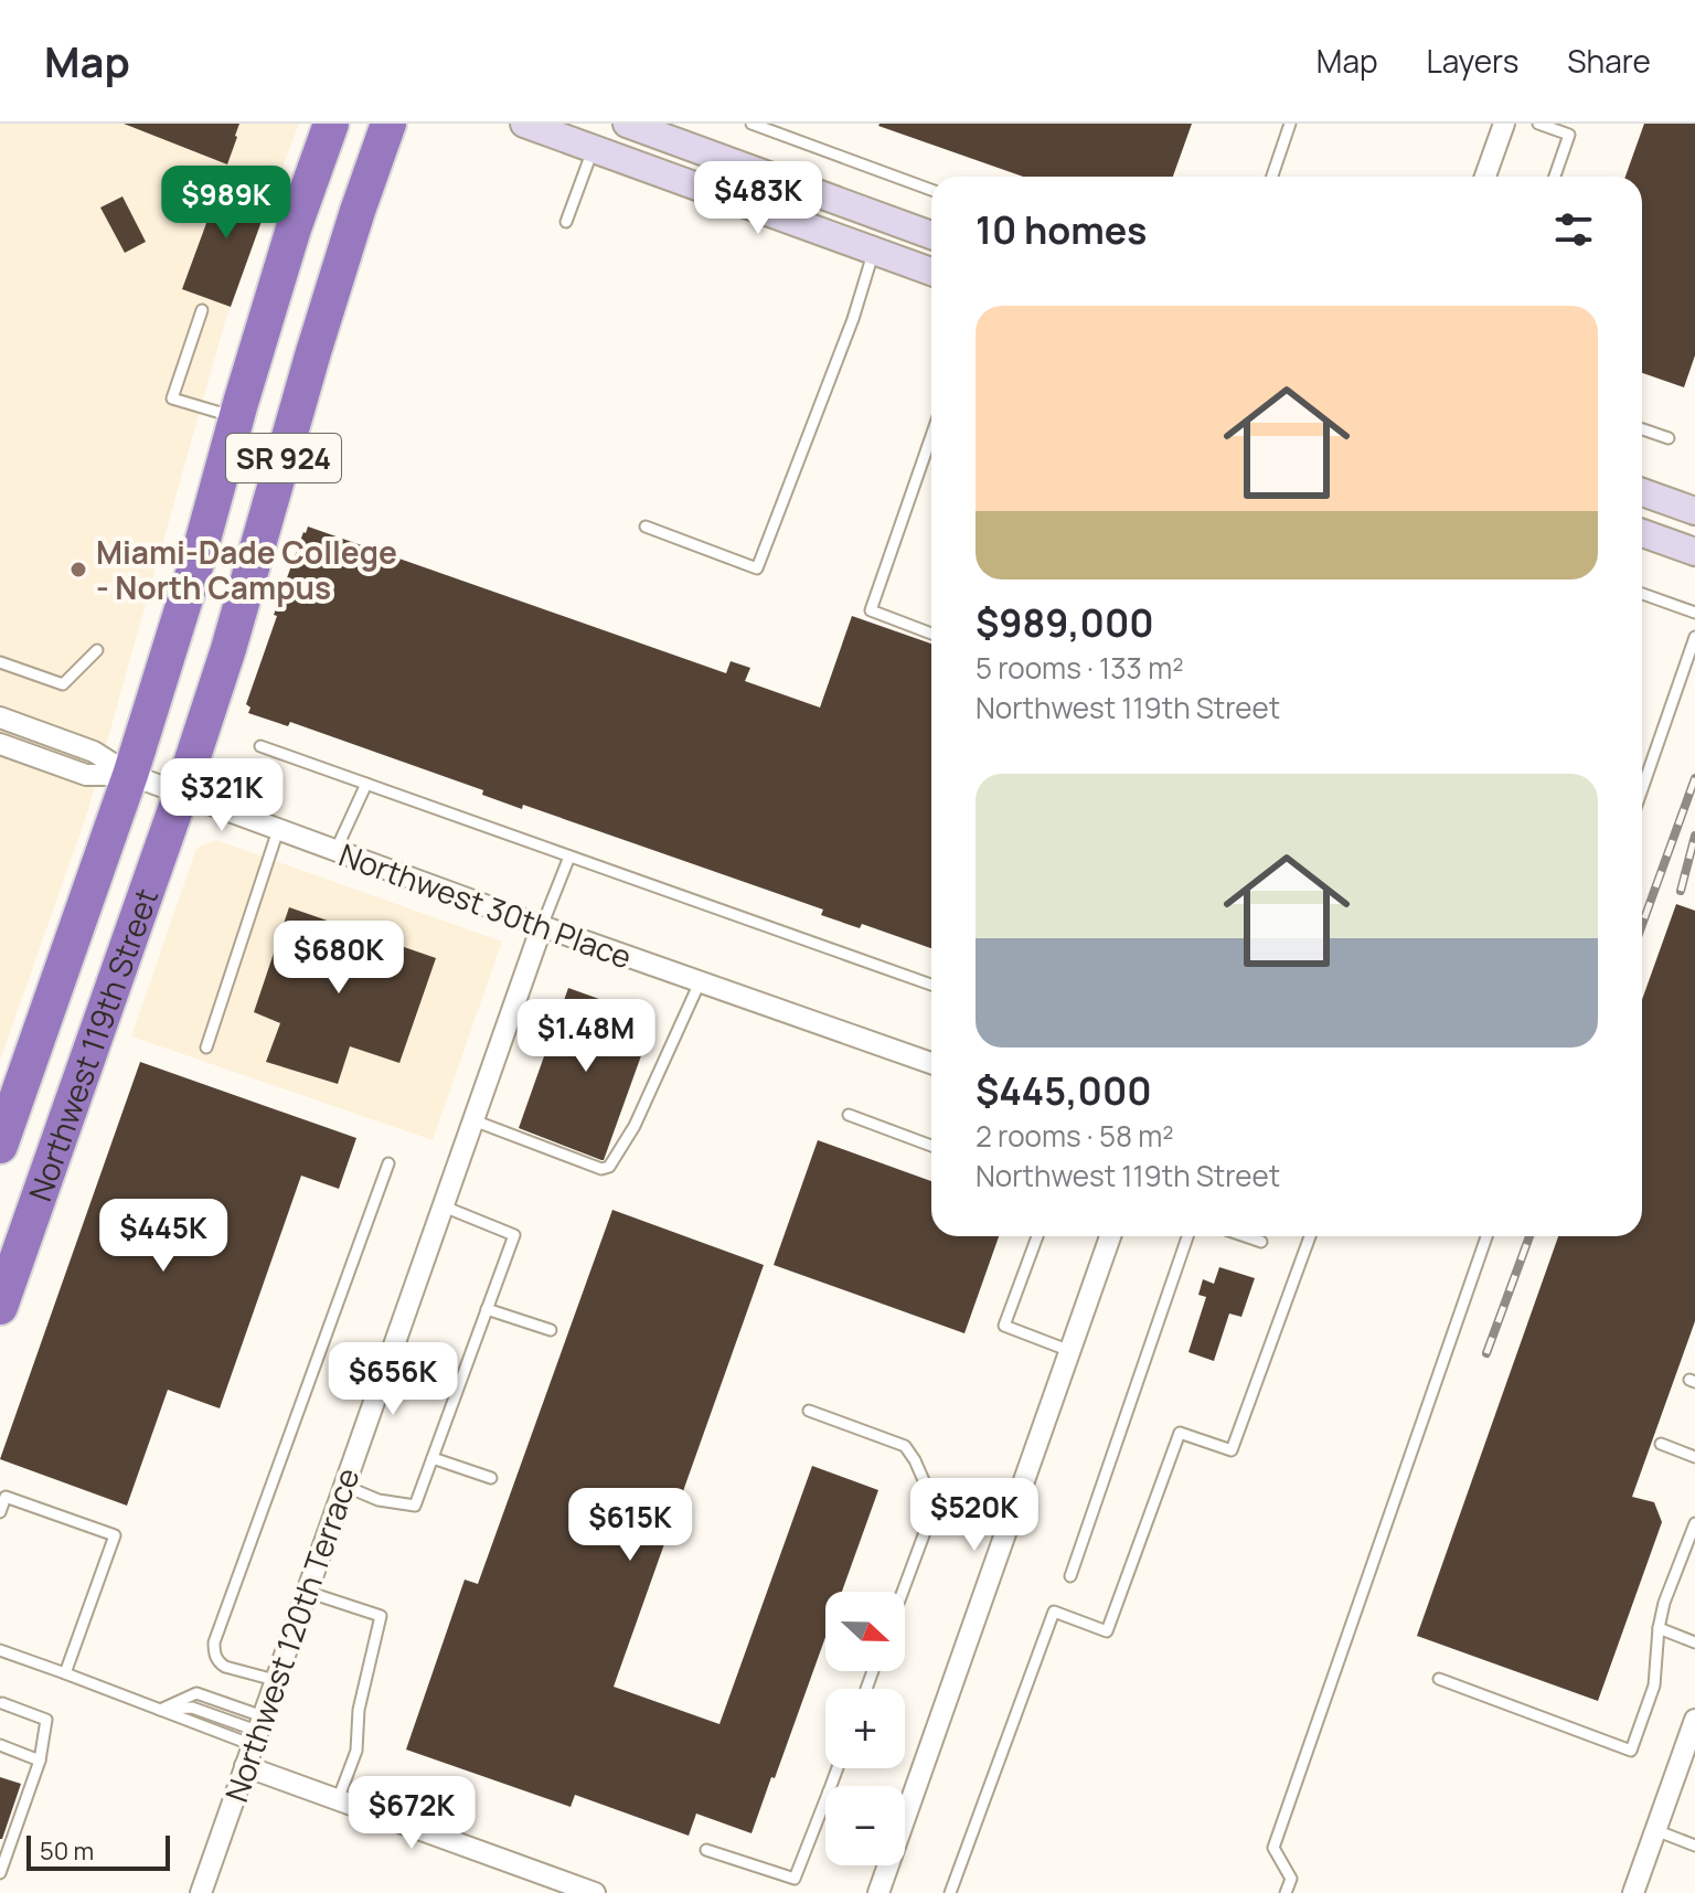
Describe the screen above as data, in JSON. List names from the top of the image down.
{
  "streets": {
    "highway": ["SR 924", "Northwest 119th Street"],
    "street": ["Northwest 30th Place", "Northwest 120th Terrace"]
  },
  "crossings": [
    ["Northwest 30th Place", "Northwest 119th Street"],
    ["Northwest 30th Place", "Northwest 120th Terrace"]
  ],
  "places": ["Miami-Dade College - North Campus"],
  "scale_bar": "50 m",
  "north": "right",
  "page": {
    "header": "Map",
    "nav": ["Map", "Layers", "Share"],
    "price": [
      "$483K",
      "$989K",
      "$321K",
      "$680K",
      "$1.48M",
      "$445K",
      "$656K",
      "$520K",
      "$615K",
      "$672K"
    ],
    "heading": "10 homes",
    "list": [
      {
        "name": "$989,000",
        "note": "5 rooms · 133 m² · Northwest 119th Street"
      },
      {
        "name": "$445,000",
        "note": "2 rooms · 58 m² · Northwest 119th Street"
      }
    ],
    "map_buttons": ["+", "−"],
    "scale": "50 m"
  }
}
